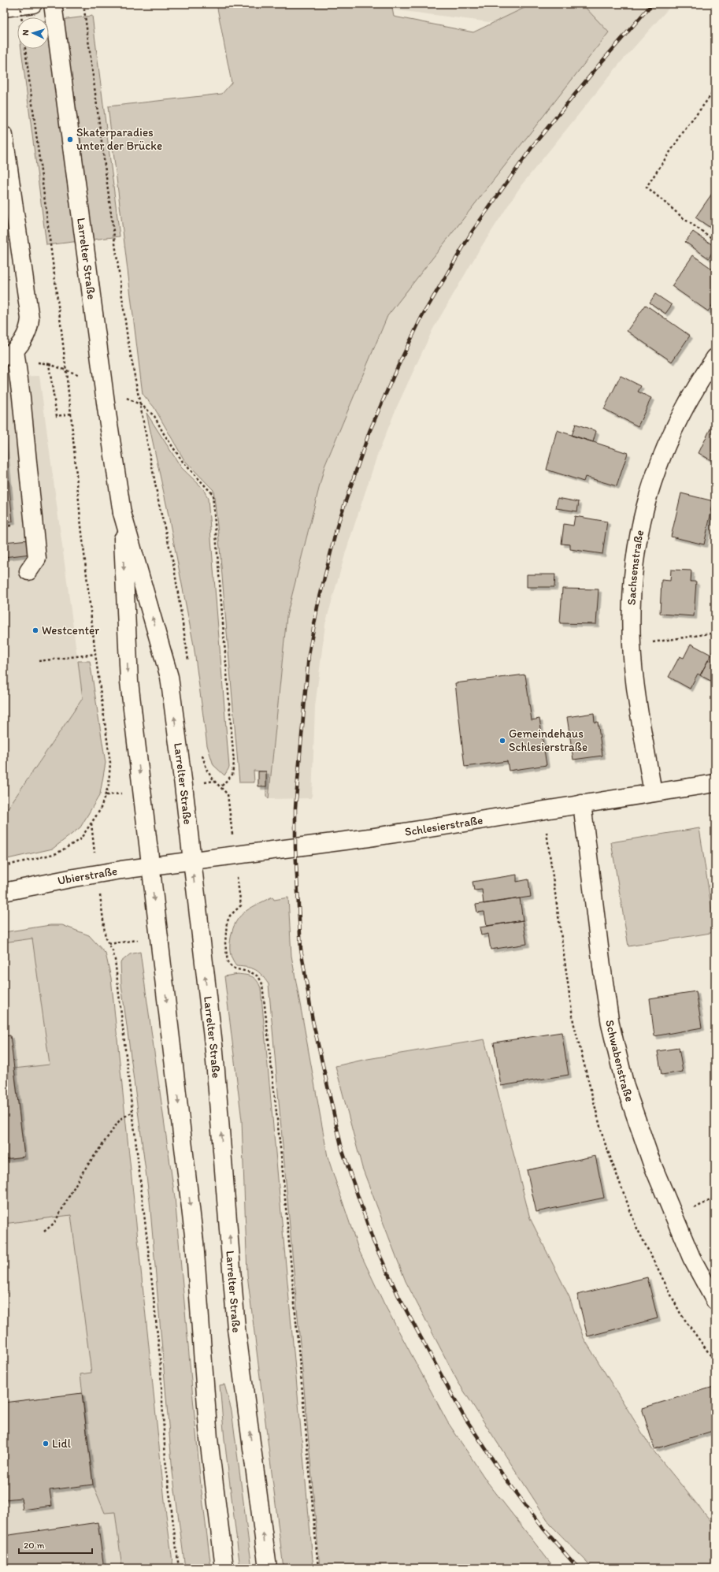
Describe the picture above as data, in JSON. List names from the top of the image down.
{
  "streets": {
    "street": [
      "Larrelter Straße",
      "Sachsenstraße",
      "Schlesierstraße",
      "Ubierstraße",
      "Schwabenstraße"
    ]
  },
  "crossings": [
    ["Larrelter Straße", "Schlesierstraße"],
    ["Larrelter Straße", "Ubierstraße"],
    ["Sachsenstraße", "Schlesierstraße"],
    ["Schlesierstraße", "Ubierstraße"],
    ["Schlesierstraße", "Schwabenstraße"]
  ],
  "places": [
    "Skaterparadies unter der Brücke",
    "Westcenter",
    "Gemeindehaus Schlesierstraße",
    "Lidl"
  ],
  "scale_bar": "20 m",
  "north": "left"
}
